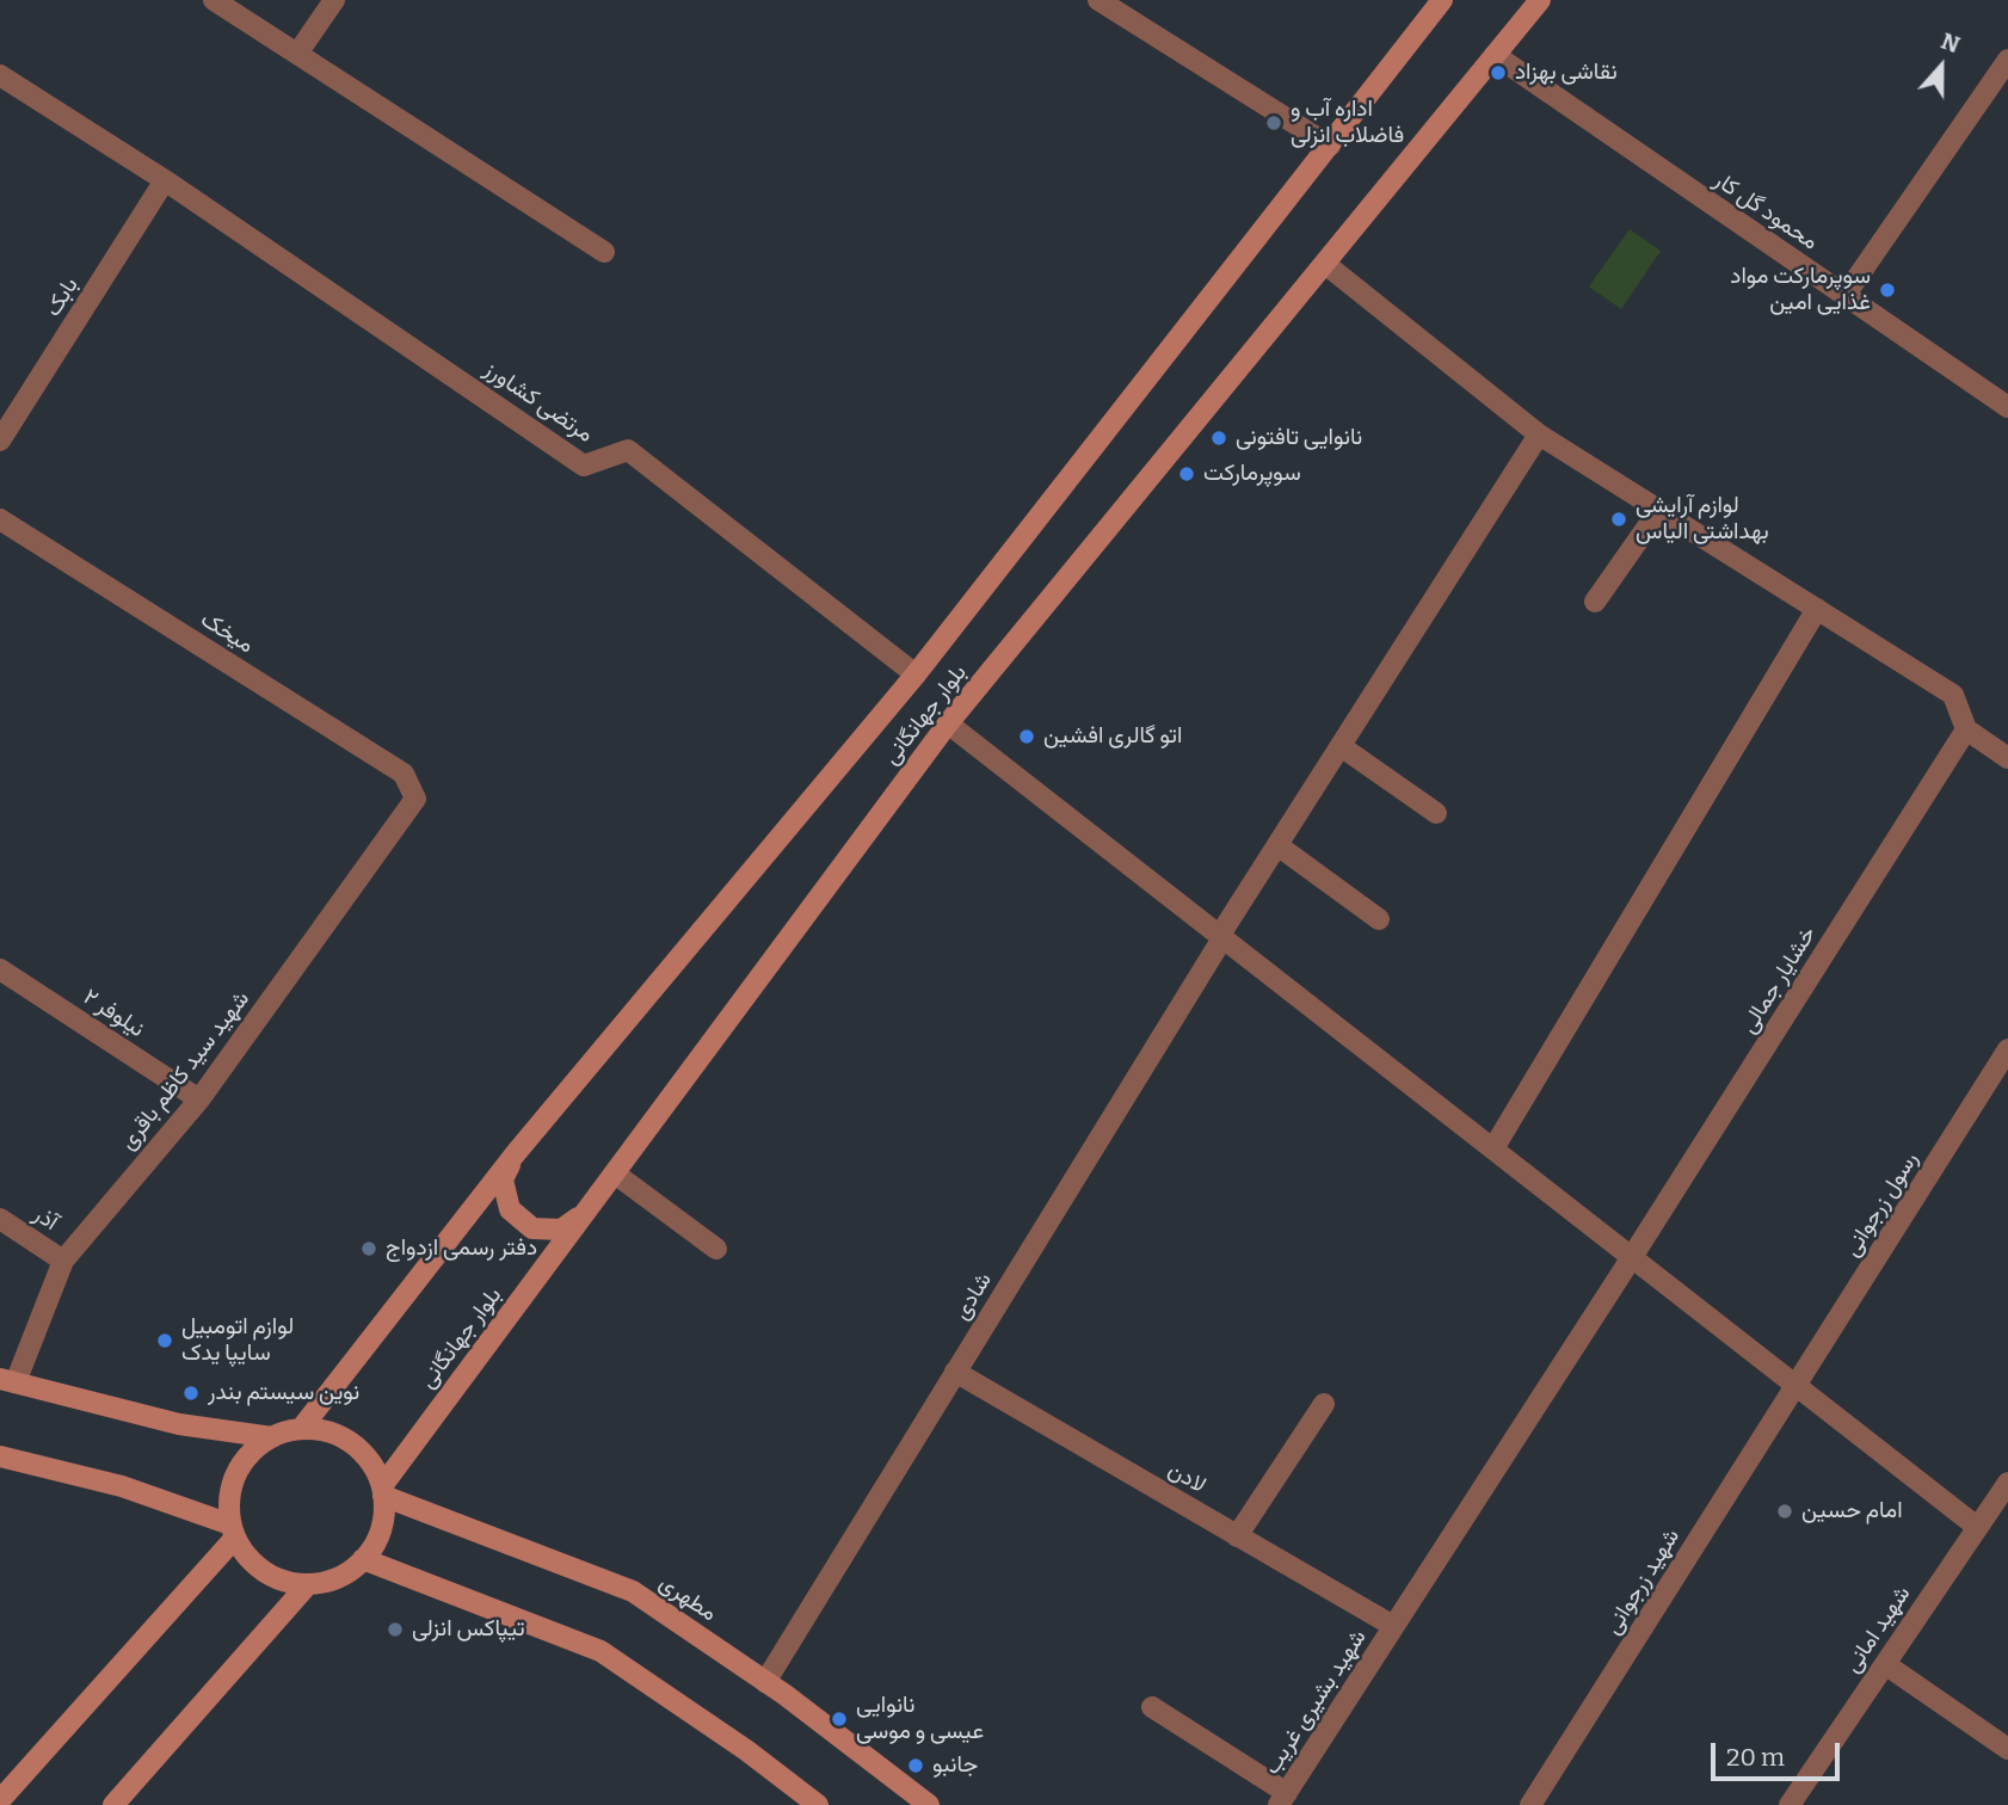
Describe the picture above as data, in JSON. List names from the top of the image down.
{
  "streets": {
    "street": [
      "محمود گل کار",
      "بابک",
      "مرتضی کشاورز",
      "میخک",
      "بلوار جهانگانی",
      "خشایار جمالی",
      "نیلوفر ۲",
      "شهید سید کاظم باقری",
      "رسول زرجوانی",
      "آذر",
      "شادی",
      "لادن",
      "شهید زرجوانی",
      "مطهری",
      "شهید امانی",
      "شهید بشیری غریب"
    ]
  },
  "crossings": [
    ["محمود گل کار", "بلوار جهانگانی"],
    ["بابک", "مرتضی کشاورز"],
    ["مرتضی کشاورز", "بلوار جهانگانی"],
    ["میخک", "شهید سید کاظم باقری"],
    ["بلوار جهانگانی", "مطهری"],
    ["خشایار جمالی", "لادن"],
    ["خشایار جمالی", "شهید بشیری غریب"],
    ["نیلوفر ۲", "شهید سید کاظم باقری"],
    ["شهید سید کاظم باقری", "آذر"],
    ["رسول زرجوانی", "شهید زرجوانی"],
    ["شادی", "لادن"],
    ["شادی", "مطهری"],
    ["لادن", "شهید بشیری غریب"]
  ],
  "places": [
    "نقاشی بهزاد",
    "اداره آب و فاضلاب انزلی",
    "سوپرمارکت مواد غذایی امین",
    "نانوایی تافتونی",
    "سوپرمارکت",
    "لوازم آرایشی بهداشتی الیاس",
    "اتو گالری افشین",
    "دفتر رسمی ازدواج",
    "لوازم اتومبیل سایپا یدک",
    "نوین سیستم بندر",
    "امام حسین",
    "تیپاکس انزلی",
    "نانوایی عیسی و موسی",
    "جانبو"
  ],
  "scale_bar": "20 m",
  "north": "top"
}
